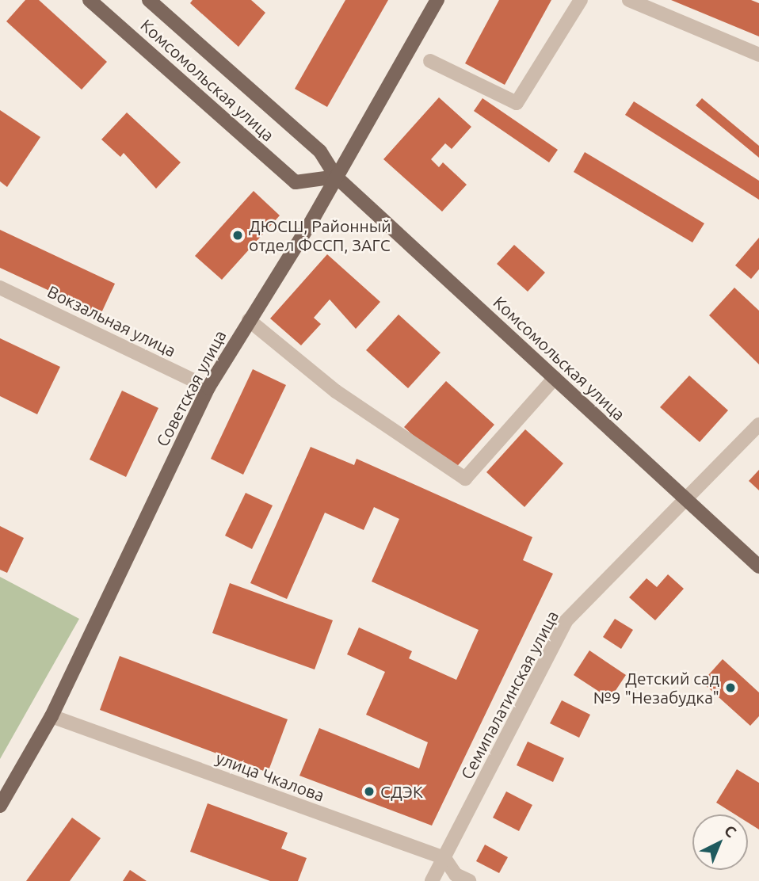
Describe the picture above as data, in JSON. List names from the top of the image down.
{
  "streets": {
    "main road": ["Комсомольская улица", "Советская улица"],
    "street": ["Вокзальная улица", "Семипалатинская улица", "улица Чкалова"]
  },
  "crossings": [
    ["Комсомольская улица", "Советская улица"],
    ["Комсомольская улица", "Семипалатинская улица"],
    ["Вокзальная улица", "Советская улица"],
    ["Советская улица", "улица Чкалова"],
    ["Семипалатинская улица", "улица Чкалова"]
  ],
  "places": ["ДЮСШ, Районный отдел ФССП, ЗАГС", "Детский сад №9 \"Незабудка\"", "СДЭК"],
  "north": "top right"
}
